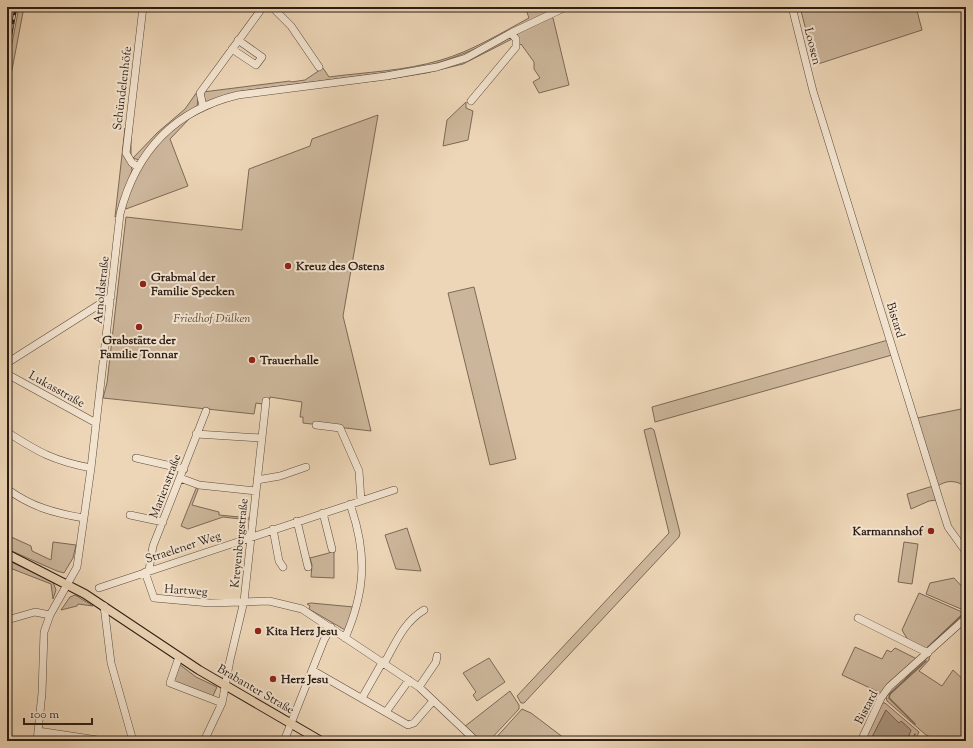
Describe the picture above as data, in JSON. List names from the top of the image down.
{
  "streets": {
    "main road": ["Brabanter Straße"],
    "street": [
      "Loosen",
      "Schündelenhöfe",
      "Arnoldstraße",
      "Bistard",
      "Lukasstraße",
      "Marienstraße",
      "Kreyenbergstraße",
      "Straelener Weg",
      "Hartweg"
    ]
  },
  "crossings": [
    ["Loosen", "Bistard"],
    ["Schündelenhöfe", "Arnoldstraße"],
    ["Arnoldstraße", "Lukasstraße"],
    ["Arnoldstraße", "Brabanter Straße"],
    ["Marienstraße", "Straelener Weg"],
    ["Marienstraße", "Hartweg"],
    ["Kreyenbergstraße", "Straelener Weg"],
    ["Kreyenbergstraße", "Hartweg"],
    ["Kreyenbergstraße", "Brabanter Straße"],
    ["Straelener Weg", "Hartweg"]
  ],
  "parks": ["Friedhof Dülken"],
  "places": [
    "Kreuz des Ostens",
    "Grabmal der Familie Specken",
    "Grabstätte der Familie Tonnar",
    "Trauerhalle",
    "Karmannshof",
    "Kita Herz Jesu",
    "Herz Jesu"
  ],
  "scale_bar": "100 m"
}
